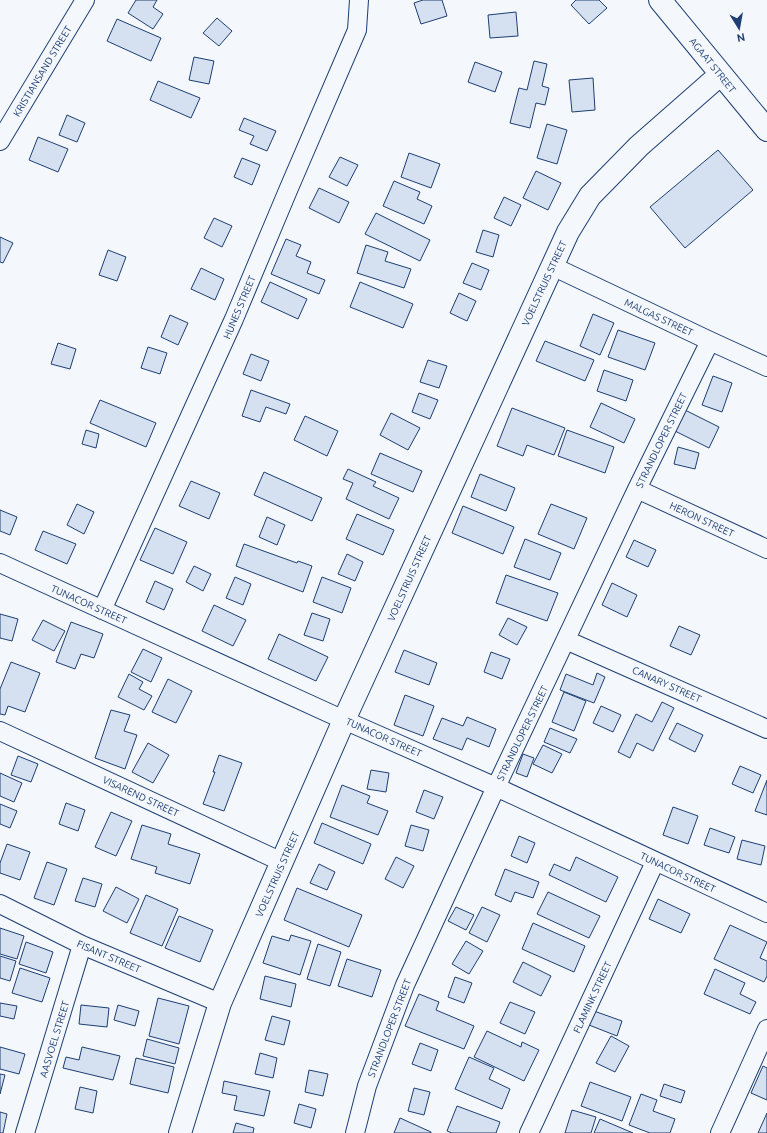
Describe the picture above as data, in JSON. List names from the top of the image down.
{
  "streets": {
    "street": [
      "AGAAT STREET",
      "KRISTIANSAND STREET",
      "VOELSTRUIS STREET",
      "HUNES STREET",
      "MALGAS STREET",
      "STRANDLOPER STREET",
      "HERON STREET",
      "TUNACOR STREET",
      "CANARY STREET",
      "VISAREND STREET",
      "FISANT STREET",
      "FLAMINK STREET",
      "AASVOEL STREET"
    ]
  },
  "crossings": [
    ["AGAAT STREET", "VOELSTRUIS STREET"],
    ["VOELSTRUIS STREET", "MALGAS STREET"],
    ["VOELSTRUIS STREET", "TUNACOR STREET"],
    ["VOELSTRUIS STREET", "VISAREND STREET"],
    ["VOELSTRUIS STREET", "FISANT STREET"],
    ["HUNES STREET", "TUNACOR STREET"],
    ["MALGAS STREET", "STRANDLOPER STREET"],
    ["STRANDLOPER STREET", "HERON STREET"],
    ["STRANDLOPER STREET", "TUNACOR STREET"],
    ["STRANDLOPER STREET", "CANARY STREET"],
    ["TUNACOR STREET", "FLAMINK STREET"],
    ["FISANT STREET", "AASVOEL STREET"]
  ],
  "north": "bottom"
}
